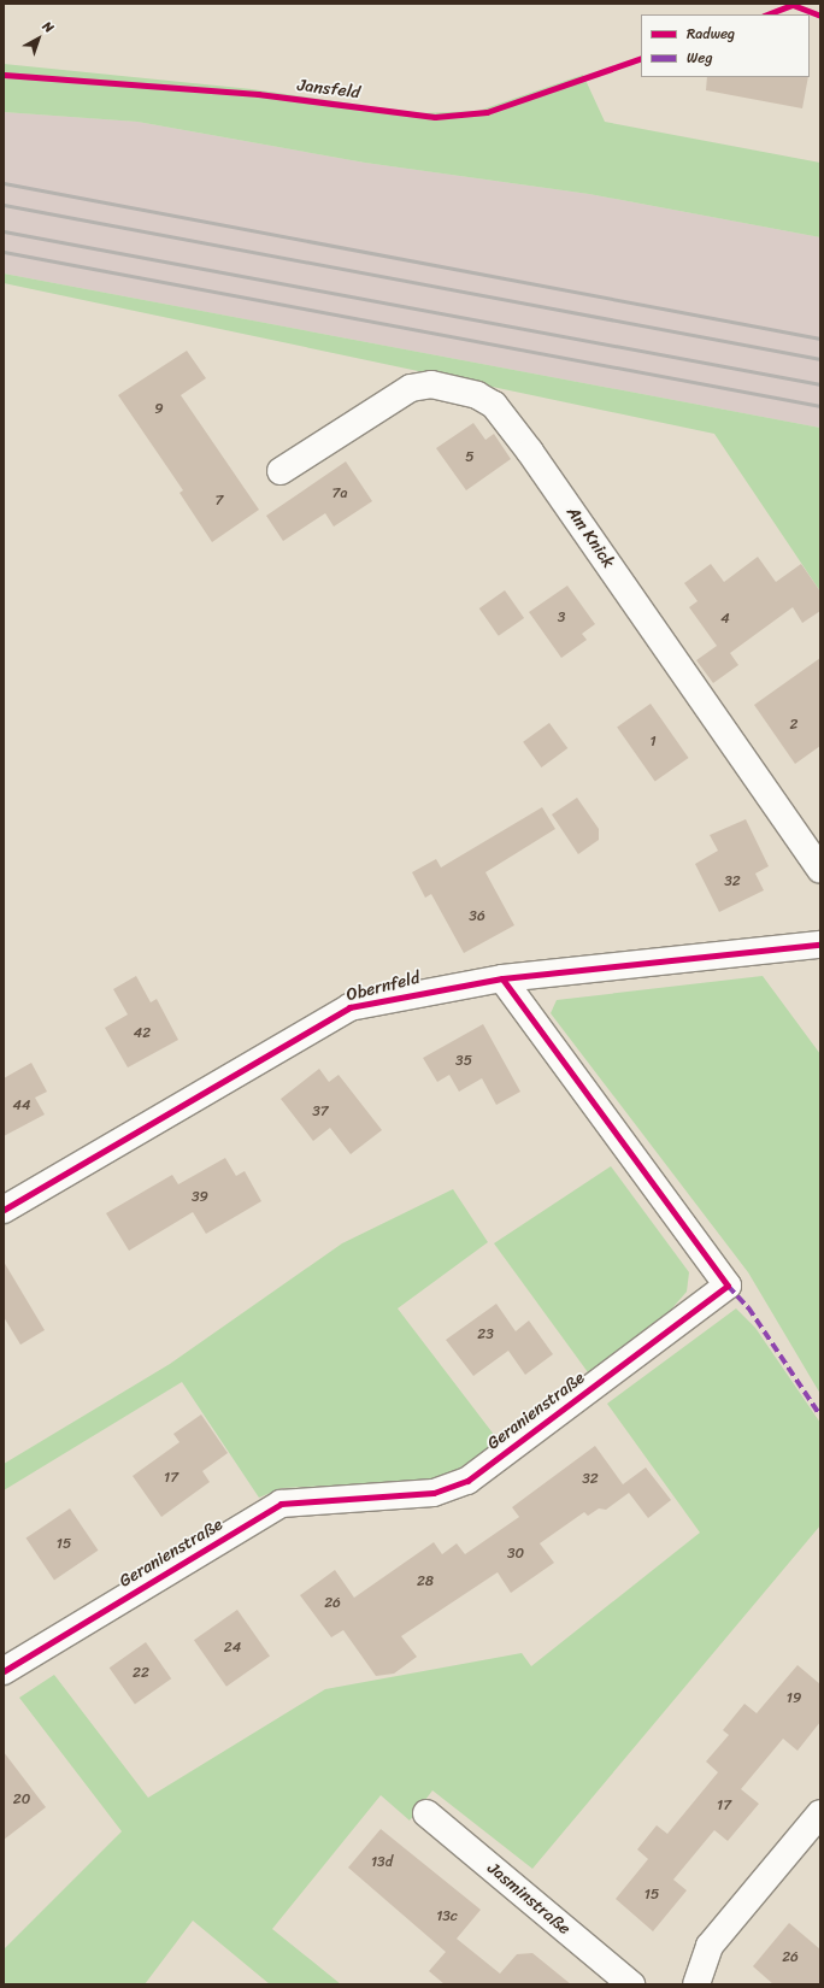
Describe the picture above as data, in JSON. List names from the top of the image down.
{
  "streets": {
    "street": [
      "Am Knick",
      "Obernfeld",
      "Geranienstraße",
      "Jasminstraße"
    ],
    "cycle path": ["Jansfeld"]
  },
  "crossings": [
    ["Obernfeld", "Geranienstraße"]
  ],
  "house_numbers": [
    "9",
    "5",
    "7a",
    "7",
    "3",
    "4",
    "2",
    "1",
    "32",
    "36",
    "42",
    "35",
    "44",
    "37",
    "39",
    "23",
    "17",
    "32",
    "15",
    "30",
    "28",
    "26",
    "24",
    "22",
    "19",
    "20",
    "17",
    "13d",
    "15",
    "13c",
    "26"
  ],
  "legend": ["Radweg", "Weg"],
  "north": "top right"
}
